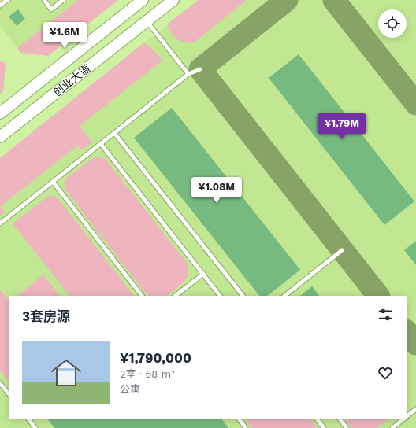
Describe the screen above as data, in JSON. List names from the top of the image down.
{
  "streets": {
    "main road": ["创业大道"]
  },
  "page": {
    "price": ["¥1.6M", "¥1.79M", "¥1.08M"],
    "heading": "3套房源",
    "list": [
      {
        "name": "¥1,790,000",
        "note": "2室 · 68 m² · 公寓"
      }
    ]
  }
}
